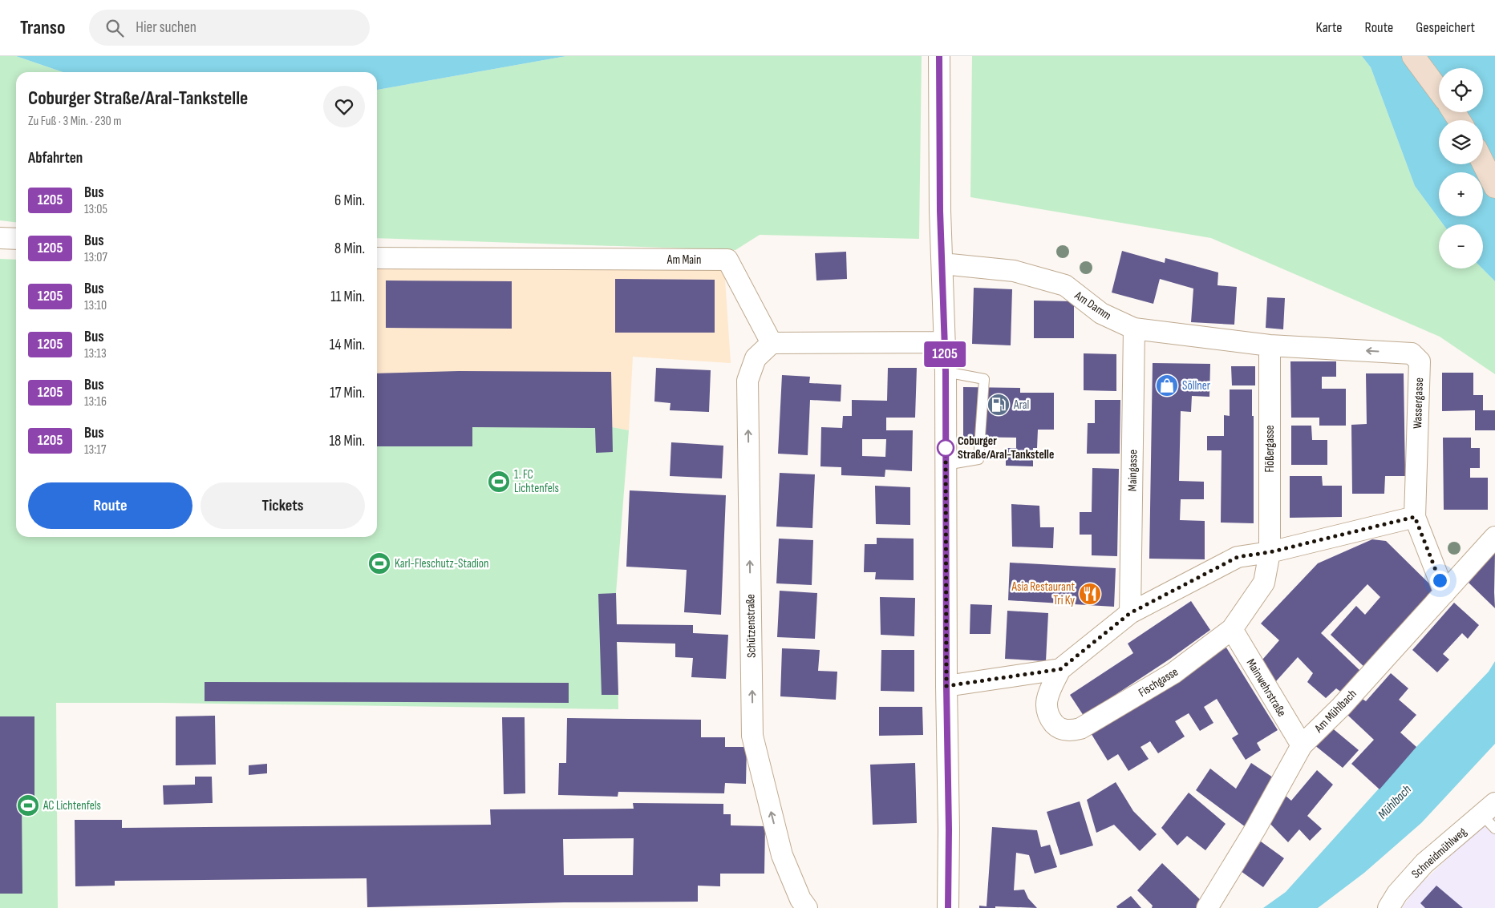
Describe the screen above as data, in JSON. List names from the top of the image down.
{
  "streets": {
    "street": [
      "Am Main",
      "Am Damm",
      "Wassergasse",
      "Flößergasse",
      "Maingasse",
      "Schützenstraße",
      "Fischgasse",
      "Mainwehrstraße",
      "Am Mühlbach",
      "Schneidmühlweg"
    ]
  },
  "crossings": [
    ["Am Main", "Schützenstraße"],
    ["Am Damm", "Wassergasse"],
    ["Am Damm", "Flößergasse"],
    ["Am Damm", "Maingasse"],
    ["Wassergasse", "Flößergasse"],
    ["Wassergasse", "Fischgasse"],
    ["Wassergasse", "Am Mühlbach"],
    ["Flößergasse", "Fischgasse"],
    ["Maingasse", "Fischgasse"],
    ["Fischgasse", "Mainwehrstraße"],
    ["Mainwehrstraße", "Am Mühlbach"]
  ],
  "one_way": ["Schützenstraße"],
  "water": ["Mühlbach"],
  "places": {
    "shop": ["Söllner"],
    "fuel station": ["Aral"],
    "other": ["Coburger Straße/Aral-Tankstelle"],
    "sports": ["1. FC Lichtenfels", "Karl-Fleschutz-Stadion", "AC Lichtenfels"],
    "restaurant": ["Asia Restaurant Tri Ky"]
  },
  "lines": ["bus line 1205"],
  "page": {
    "header": "Transo",
    "search": "Hier suchen",
    "nav": ["Karte", "Route", "Gespeichert"],
    "on_map": "1205",
    "map_buttons": ["+", "−"],
    "heading": [
      ["Coburger Straße/Aral-Tankstelle", "Zu Fuß · 3 Min. · 230 m"],
      "Abfahrten"
    ],
    "list": [
      {
        "mark": "1205",
        "name": "Bus",
        "note": "13:05",
        "value": "6 Min."
      },
      {
        "mark": "1205",
        "name": "Bus",
        "note": "13:07",
        "value": "8 Min."
      },
      {
        "mark": "1205",
        "name": "Bus",
        "note": "13:10",
        "value": "11 Min."
      },
      {
        "mark": "1205",
        "name": "Bus",
        "note": "13:13",
        "value": "14 Min."
      },
      {
        "mark": "1205",
        "name": "Bus",
        "note": "13:16",
        "value": "17 Min."
      },
      {
        "mark": "1205",
        "name": "Bus",
        "note": "13:17",
        "value": "18 Min."
      }
    ],
    "buttons": ["Route", "Tickets"]
  }
}
